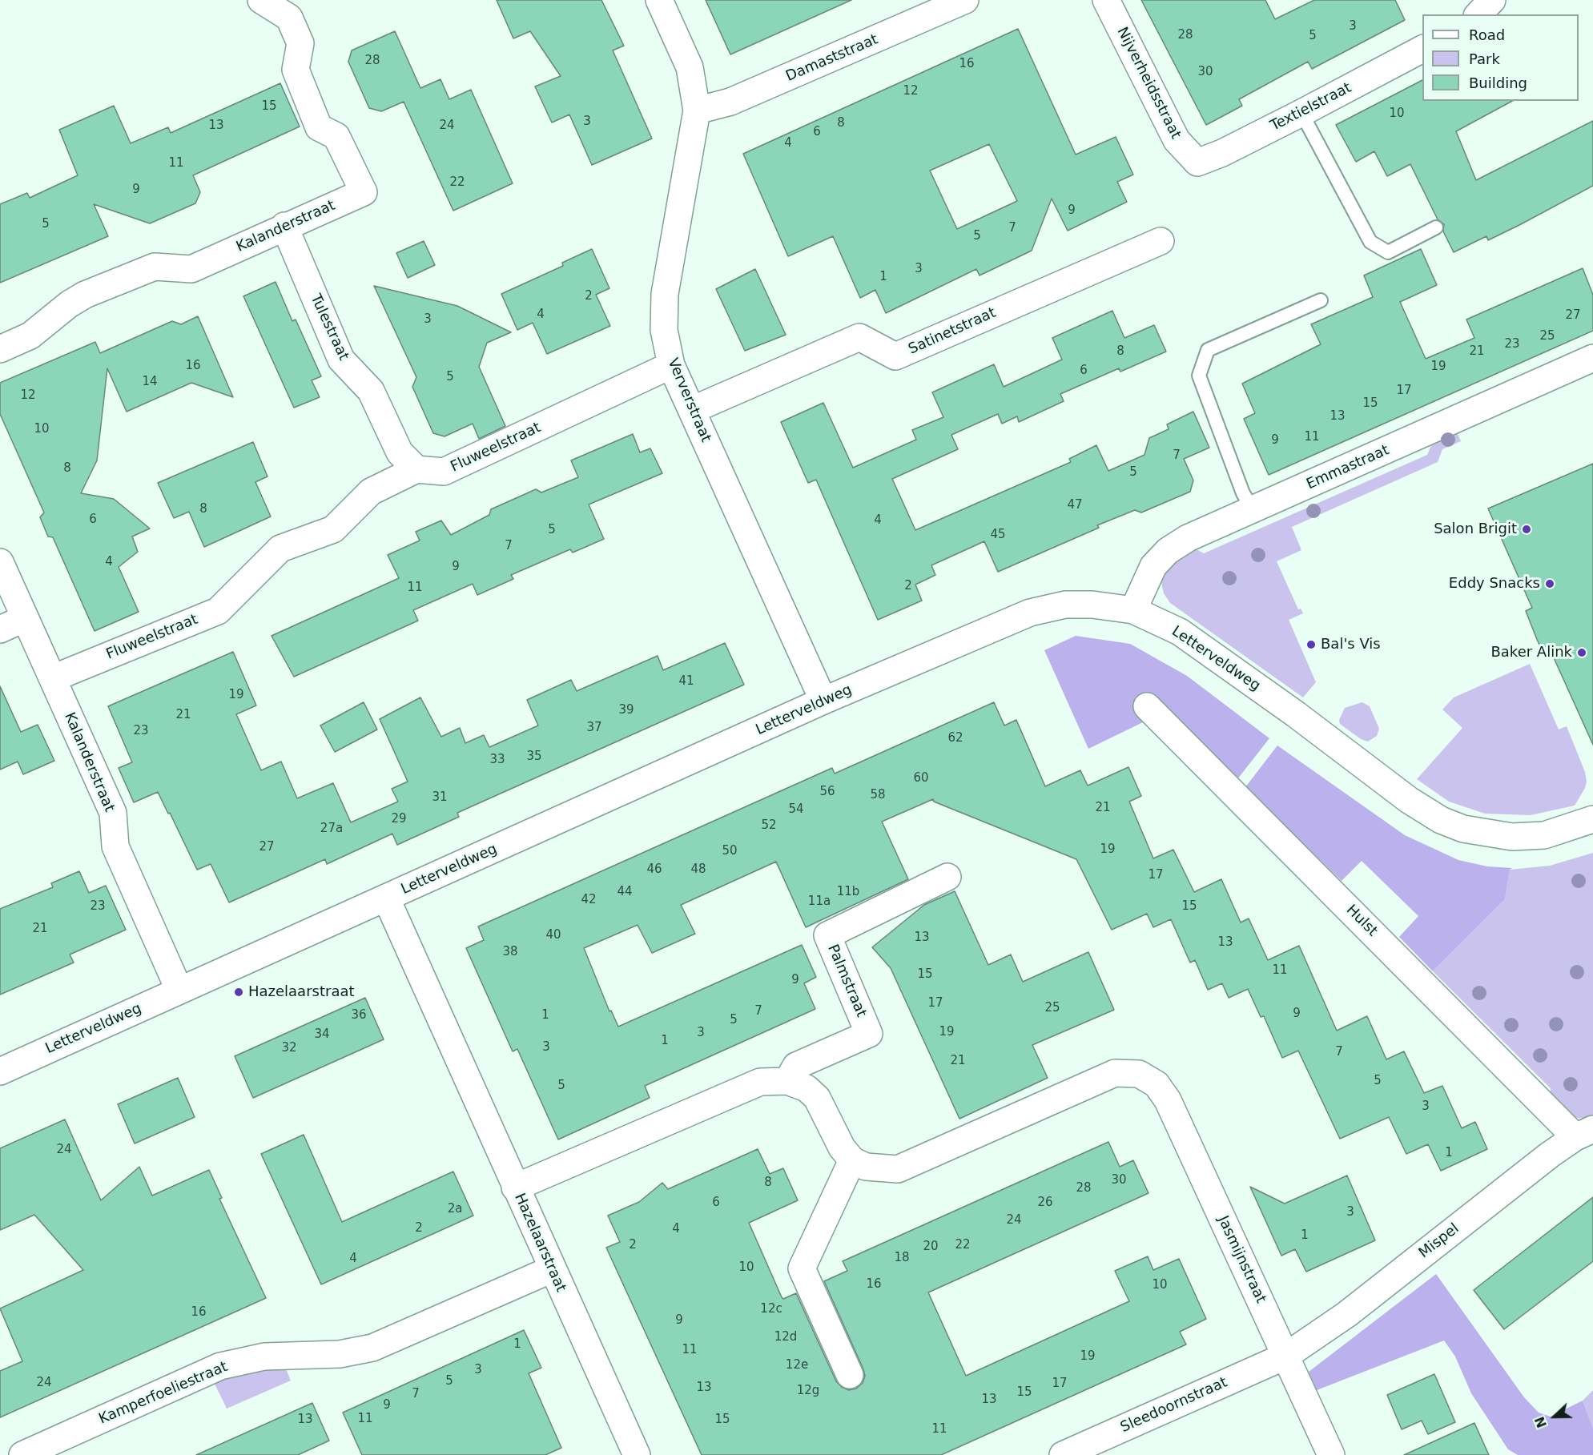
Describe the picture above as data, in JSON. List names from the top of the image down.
{
  "streets": {
    "street": [
      "Damaststraat",
      "Nijverheidsstraat",
      "Textielstraat",
      "Kalanderstraat",
      "Tulestraat",
      "Satinetstraat",
      "Ververstraat",
      "Fluweelstraat",
      "Emmastraat",
      "Letterveldweg",
      "Hulst",
      "Palmstraat",
      "Mispel",
      "Hazelaarstraat",
      "Jasmijnstraat",
      "Kamperfoeliestraat",
      "Sleedoornstraat"
    ]
  },
  "crossings": [
    ["Damaststraat", "Ververstraat"],
    ["Nijverheidsstraat", "Textielstraat"],
    ["Kalanderstraat", "Tulestraat"],
    ["Kalanderstraat", "Fluweelstraat"],
    ["Kalanderstraat", "Letterveldweg"],
    ["Tulestraat", "Fluweelstraat"],
    ["Satinetstraat", "Ververstraat"],
    ["Ververstraat", "Fluweelstraat"],
    ["Ververstraat", "Letterveldweg"],
    ["Emmastraat", "Letterveldweg"],
    ["Letterveldweg", "Hazelaarstraat"],
    ["Hulst", "Mispel"],
    ["Mispel", "Jasmijnstraat"],
    ["Mispel", "Sleedoornstraat"],
    ["Hazelaarstraat", "Kamperfoeliestraat"],
    ["Jasmijnstraat", "Sleedoornstraat"]
  ],
  "places": [
    "Salon Brigit",
    "Eddy Snacks",
    "Bal's Vis",
    "Baker Alink",
    "Hazelaarstraat"
  ],
  "house_numbers": [
    "3",
    "28",
    "5",
    "28",
    "16",
    "30",
    "12",
    "15",
    "10",
    "3",
    "8",
    "13",
    "24",
    "6",
    "4",
    "11",
    "22",
    "9",
    "9",
    "5",
    "7",
    "5",
    "3",
    "1",
    "2",
    "4",
    "27",
    "3",
    "25",
    "23",
    "8",
    "21",
    "16",
    "19",
    "6",
    "5",
    "14",
    "17",
    "12",
    "15",
    "13",
    "10",
    "11",
    "9",
    "7",
    "8",
    "5",
    "47",
    "8",
    "6",
    "4",
    "5",
    "45",
    "7",
    "4",
    "9",
    "2",
    "11",
    "41",
    "19",
    "39",
    "21",
    "37",
    "23",
    "62",
    "35",
    "33",
    "60",
    "56",
    "58",
    "31",
    "21",
    "54",
    "29",
    "52",
    "27a",
    "27",
    "19",
    "50",
    "46",
    "48",
    "17",
    "44",
    "11b",
    "42",
    "11a",
    "23",
    "15",
    "21",
    "40",
    "13",
    "13",
    "38",
    "11",
    "15",
    "9",
    "17",
    "25",
    "7",
    "9",
    "36",
    "1",
    "5",
    "19",
    "3",
    "34",
    "1",
    "3",
    "32",
    "7",
    "21",
    "5",
    "5",
    "3",
    "24",
    "1",
    "30",
    "8",
    "28",
    "6",
    "26",
    "2a",
    "3",
    "24",
    "2",
    "4",
    "1",
    "2",
    "22",
    "20",
    "18",
    "4",
    "10",
    "16",
    "10",
    "12c",
    "16",
    "9",
    "12d",
    "1",
    "11",
    "19",
    "12e",
    "3",
    "5",
    "24",
    "17",
    "13",
    "12g",
    "15",
    "7",
    "13",
    "9",
    "11",
    "13",
    "15",
    "11"
  ],
  "legend": ["Road", "Park", "Building"],
  "north": "left"
}
